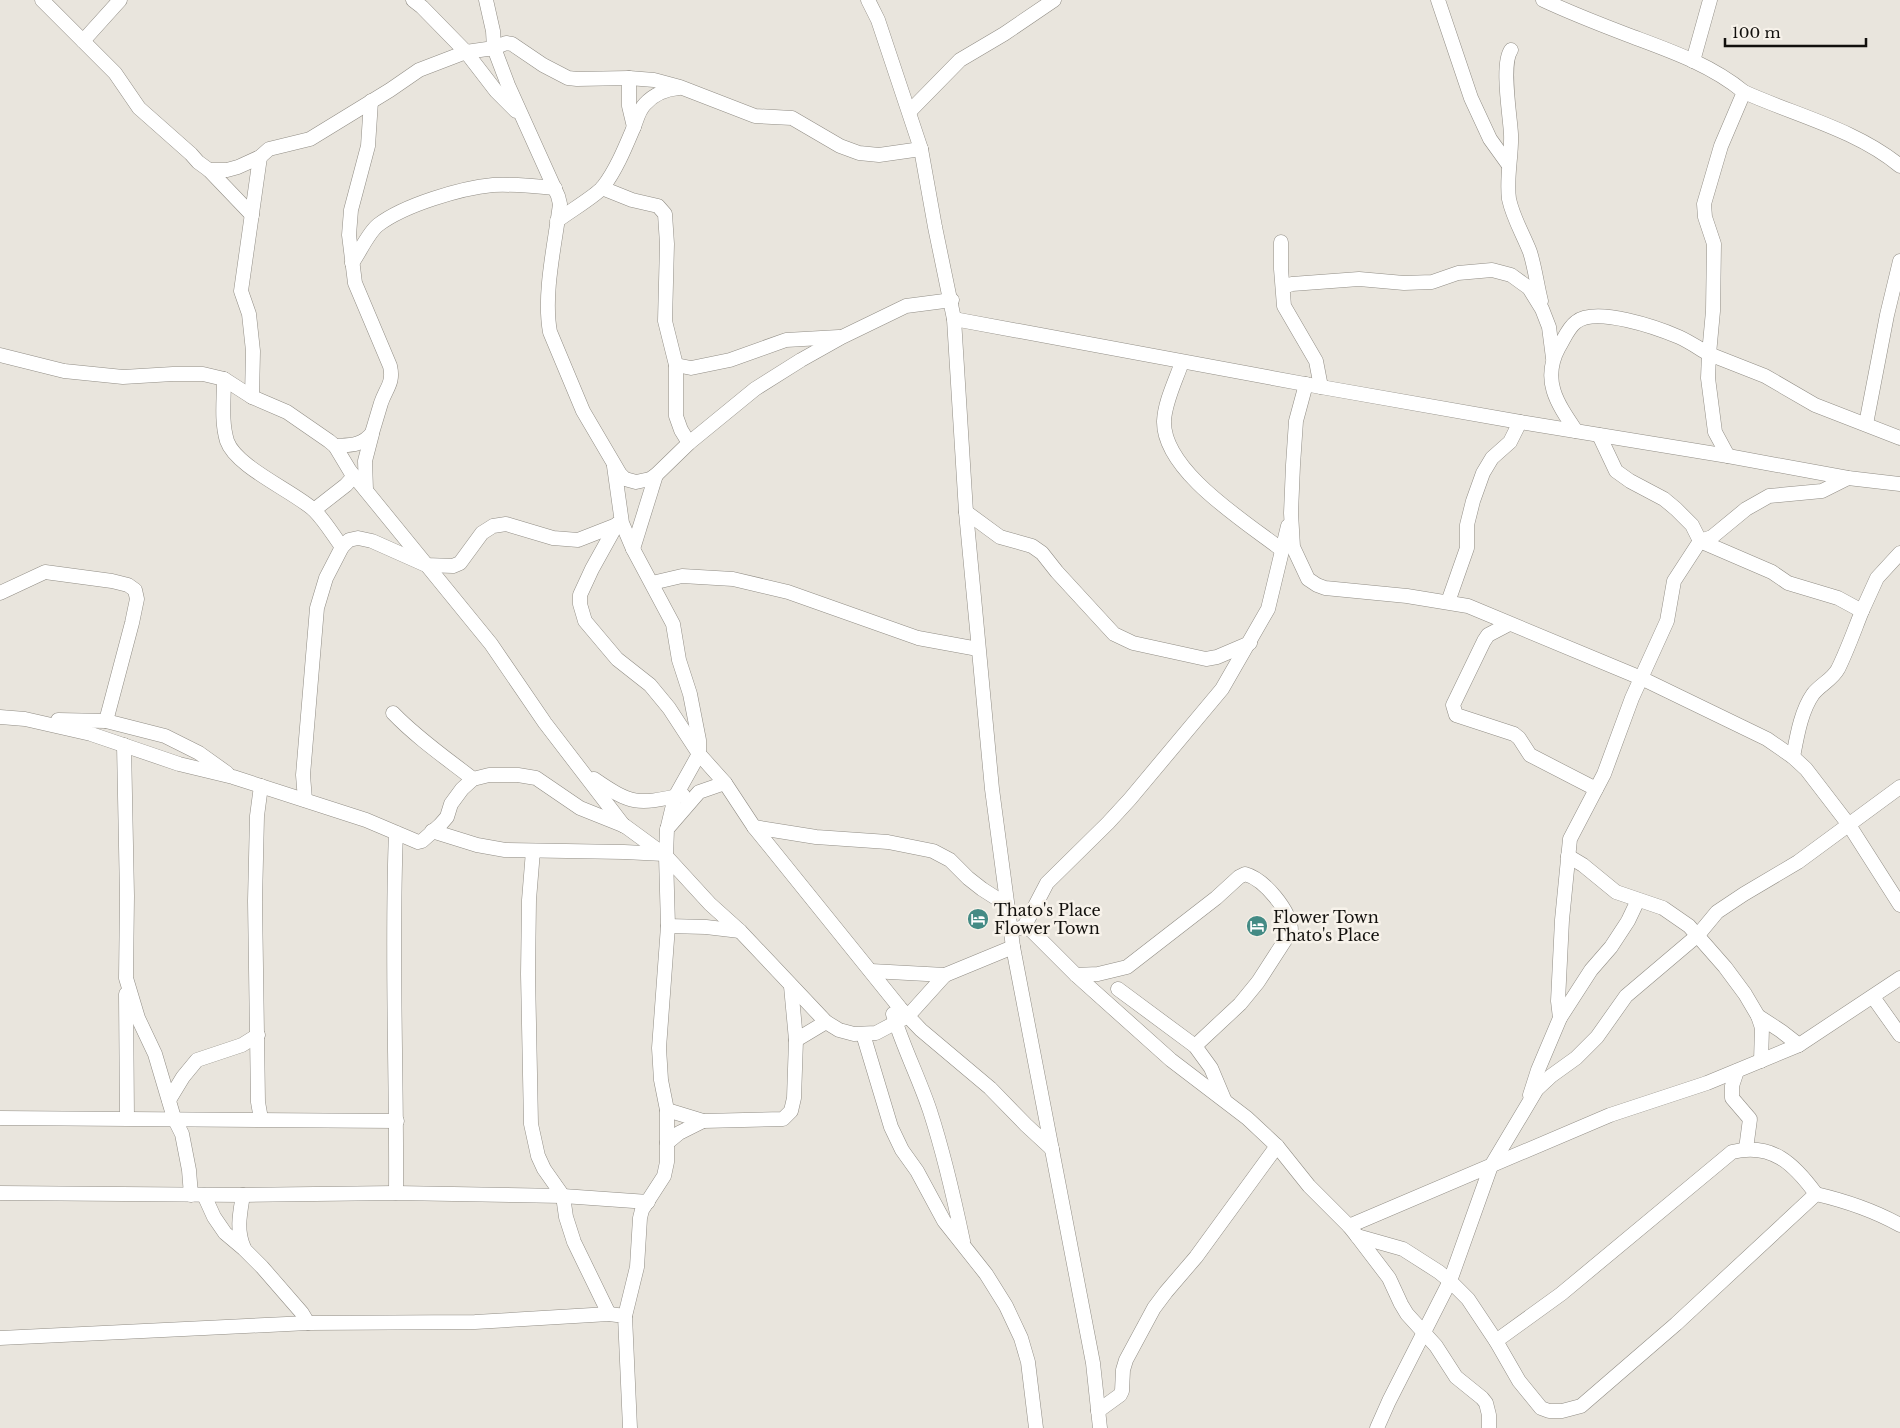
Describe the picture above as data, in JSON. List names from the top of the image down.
{
  "places": {
    "hotel": ["Thato's Place Flower Town", "Flower Town Thato's Place"]
  },
  "scale_bar": "100 m"
}
